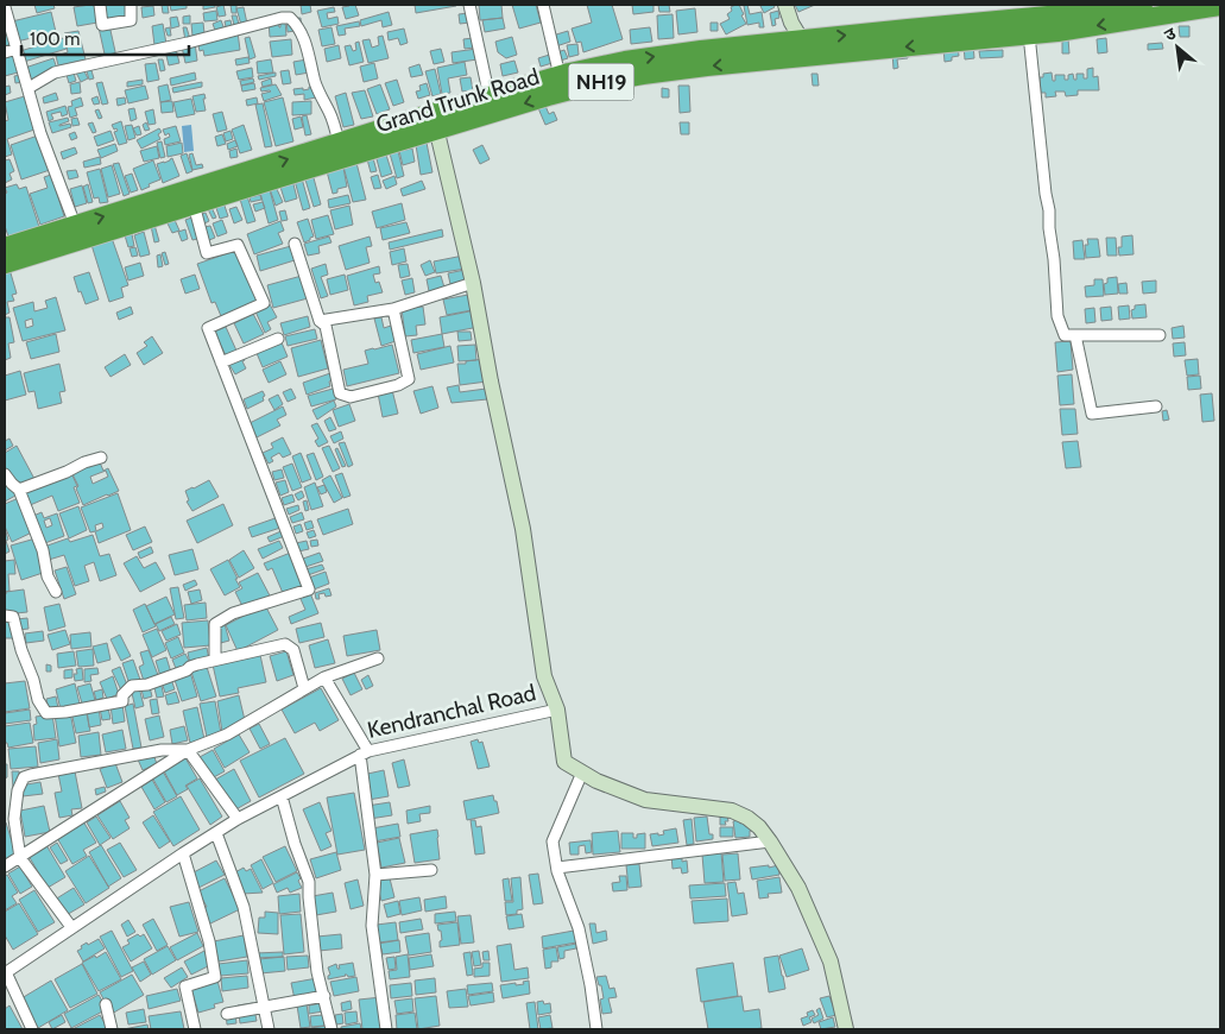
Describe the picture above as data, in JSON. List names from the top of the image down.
{
  "streets": {
    "highway": ["NH19", "Grand Trunk Road"],
    "street": ["Kendranchal Road"]
  },
  "scale_bar": "100 m",
  "north": "top left"
}
